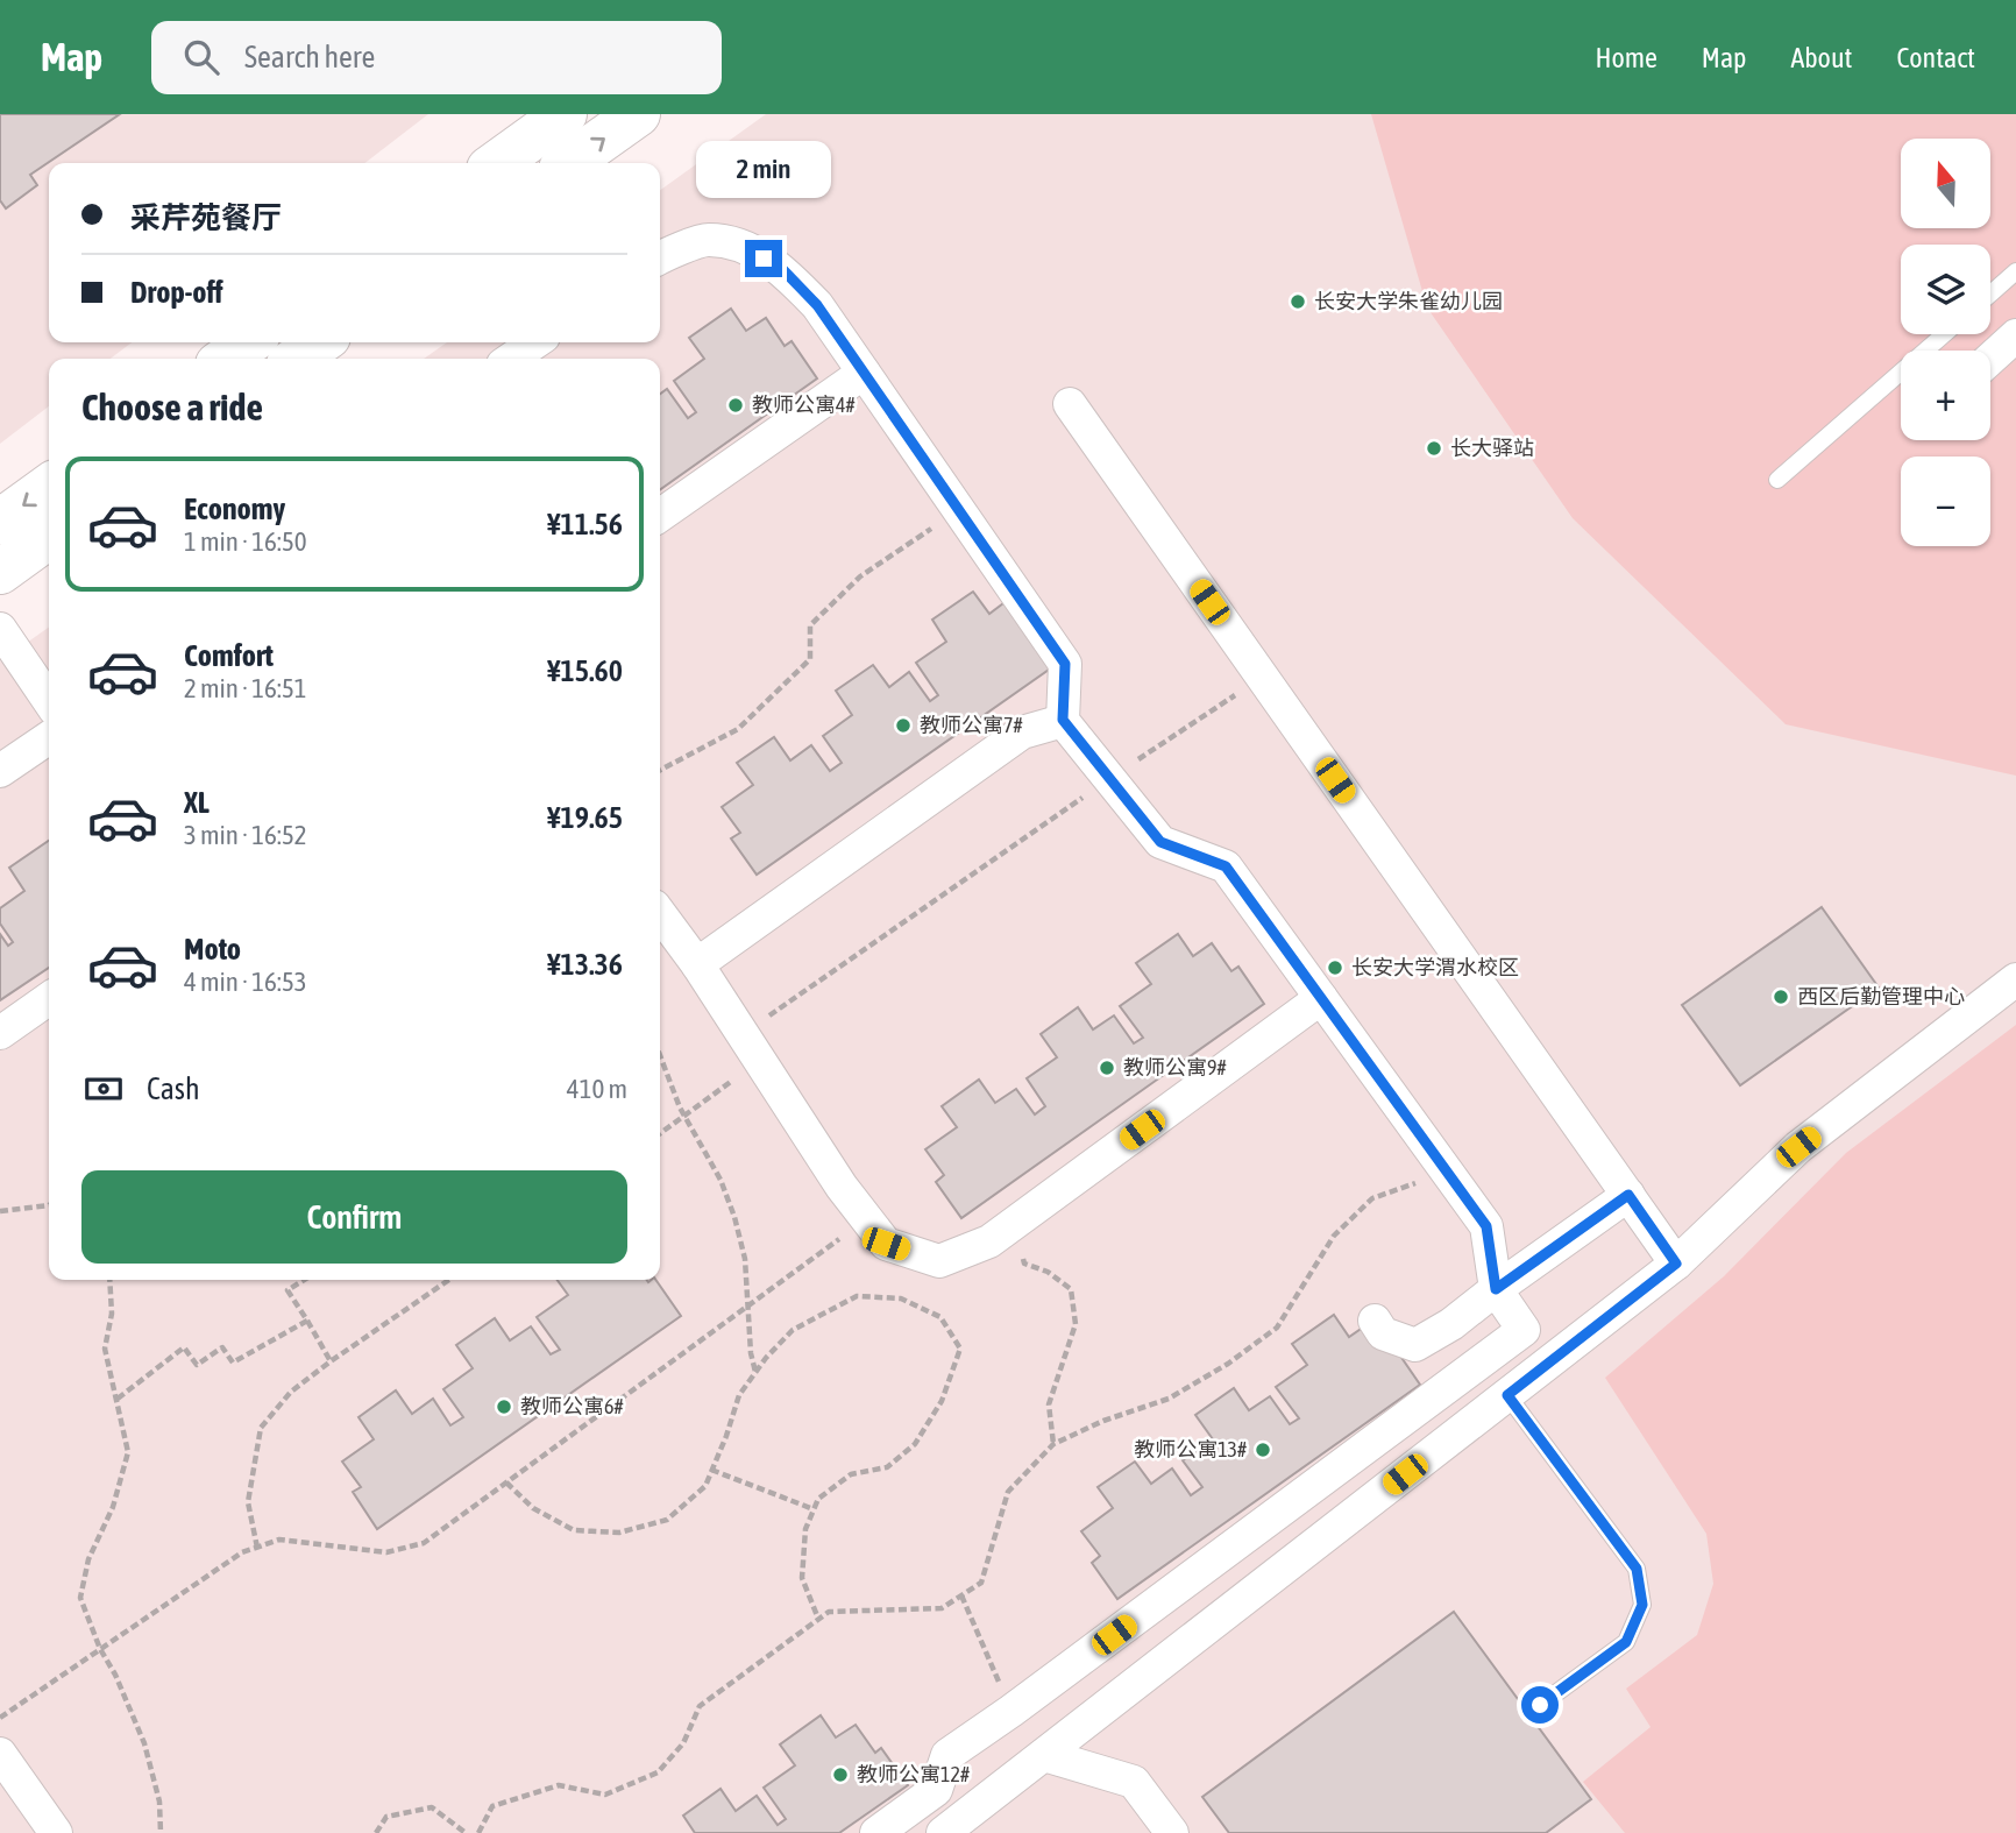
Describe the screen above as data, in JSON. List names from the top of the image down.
{
  "places": [
    "长安大学朱雀幼儿园",
    "教师公寓4#",
    "长大驿站",
    "教师公寓7#",
    "长安大学渭水校区",
    "西区后勤管理中心",
    "教师公寓9#",
    "教师公寓6#",
    "教师公寓13#",
    "教师公寓12#"
  ],
  "north": "top",
  "page": {
    "header": "Map",
    "search": "Search here",
    "nav": [
      "Home",
      "Map",
      "About",
      "Contact"
    ],
    "map_buttons": ["+", "−"],
    "bubble": "2 min",
    "banner": ["采芹苑餐厅", "Drop-off"],
    "heading": "Choose a ride",
    "list": [
      {
        "name": "Economy",
        "note": "1 min · 16:50",
        "value": "¥11.56"
      },
      {
        "name": "Comfort",
        "note": "2 min · 16:51",
        "value": "¥15.60"
      },
      {
        "name": "XL",
        "note": "3 min · 16:52",
        "value": "¥19.65"
      },
      {
        "name": "Moto",
        "note": "4 min · 16:53",
        "value": "¥13.36"
      }
    ],
    "pay": ["Cash", "410 m"],
    "buttons": "Confirm"
  }
}
